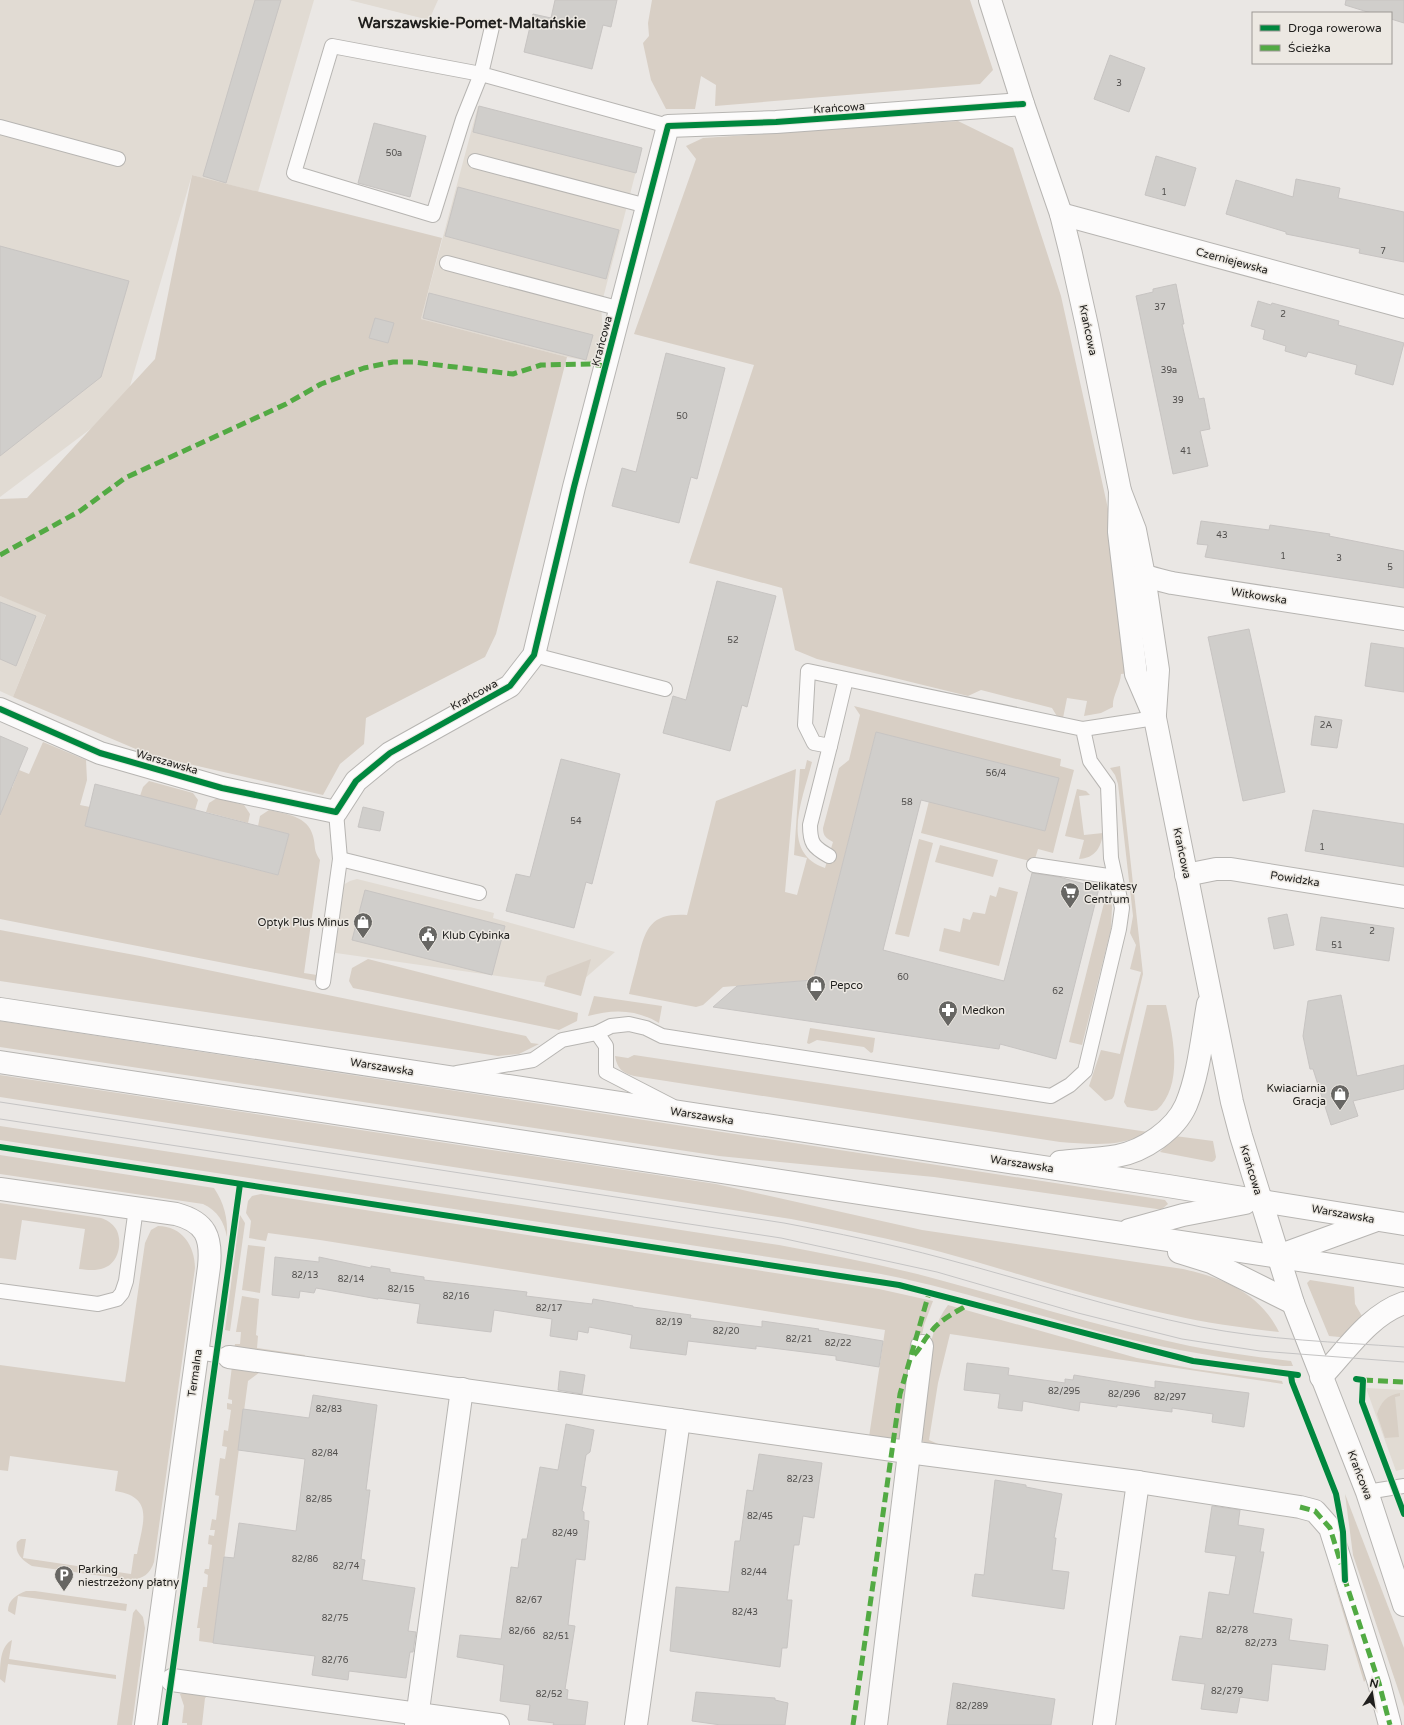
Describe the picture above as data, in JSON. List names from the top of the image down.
{
  "streets": {
    "street": [
      "Krańcowa",
      "Czerniejewska",
      "Witkowska",
      "Warszawska",
      "Powidzka",
      "Termalna"
    ]
  },
  "crossings": [
    ["Krańcowa", "Czerniejewska"],
    ["Krańcowa", "Witkowska"],
    ["Krańcowa", "Warszawska"],
    ["Krańcowa", "Powidzka"]
  ],
  "districts": ["Warszawskie-Pomet-Maltańskie"],
  "places": {
    "supermarket": ["Delikatesy Centrum"],
    "shop": ["Optyk Plus Minus", "Pepco", "Kwiaciarnia Gracja"],
    "public building": ["Klub Cybinka"],
    "pharmacy": ["Medkon"],
    "parking": ["Parking niestrzeżony płatny"]
  },
  "house_numbers": [
    "3",
    "50a",
    "1",
    "7",
    "37",
    "2",
    "39a",
    "39",
    "50",
    "41",
    "43",
    "1",
    "3",
    "5",
    "52",
    "2A",
    "56/4",
    "58",
    "54",
    "1",
    "2",
    "51",
    "60",
    "62",
    "82/13",
    "82/14",
    "82/15",
    "82/16",
    "82/17",
    "82/19",
    "82/20",
    "82/21",
    "82/22",
    "82/295",
    "82/296",
    "82/297",
    "82/83",
    "82/84",
    "82/23",
    "82/85",
    "82/45",
    "82/49",
    "82/86",
    "82/74",
    "82/44",
    "82/67",
    "82/43",
    "82/75",
    "82/278",
    "82/66",
    "82/51",
    "82/273",
    "82/76",
    "82/279",
    "82/52",
    "82/289"
  ],
  "legend": ["Droga rowerowa", "Ścieżka"],
  "north": "top"
}
